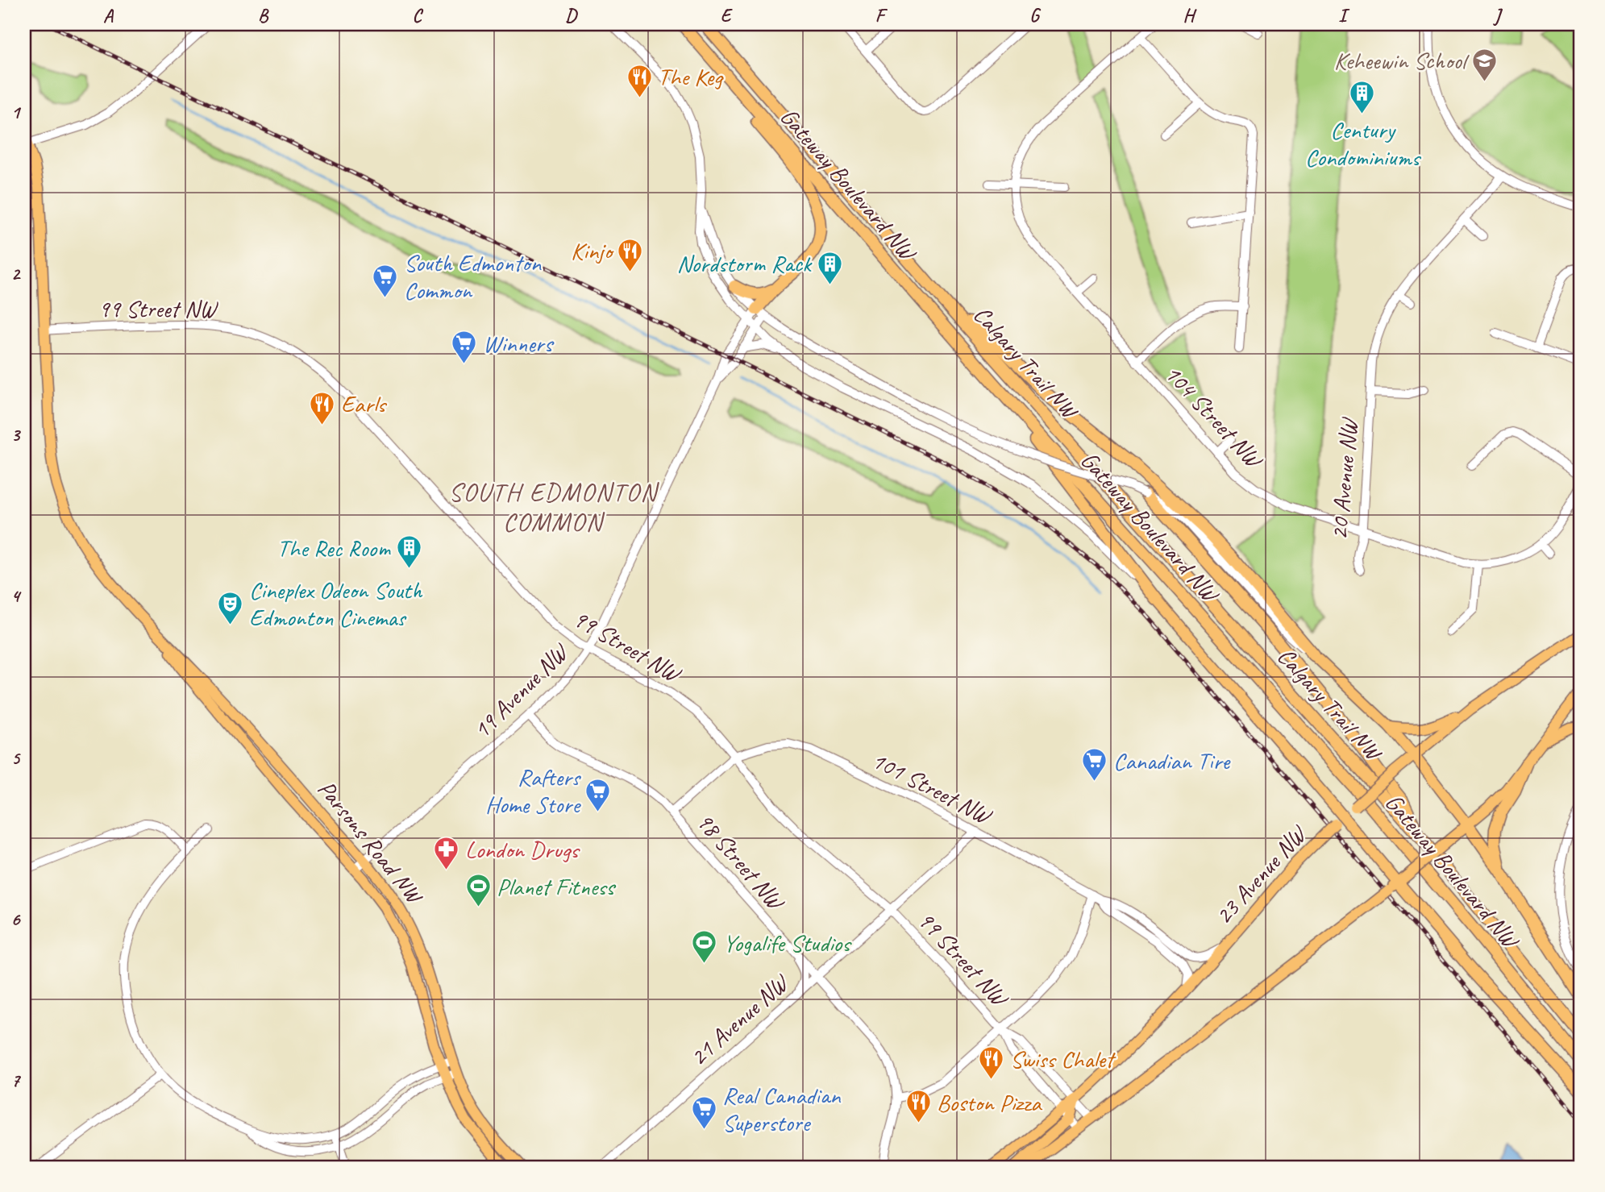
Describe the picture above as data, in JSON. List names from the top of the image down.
{
  "streets": {
    "highway": ["Gateway Boulevard NW", "Calgary Trail NW"],
    "main road": ["Parsons Road NW", "23 Avenue NW"],
    "street": [
      "99 Street NW",
      "104 Street NW",
      "20 Avenue NW",
      "19 Avenue NW",
      "101 Street NW",
      "98 Street NW",
      "21 Avenue NW"
    ]
  },
  "crossings": [
    ["99 Street NW", "19 Avenue NW"],
    ["99 Street NW", "101 Street NW"],
    ["99 Street NW", "Parsons Road NW"],
    ["99 Street NW", "23 Avenue NW"],
    ["99 Street NW", "21 Avenue NW"],
    ["104 Street NW", "20 Avenue NW"],
    ["19 Avenue NW", "Parsons Road NW"],
    ["19 Avenue NW", "98 Street NW"],
    ["101 Street NW", "23 Avenue NW"],
    ["101 Street NW", "21 Avenue NW"],
    ["98 Street NW", "21 Avenue NW"]
  ],
  "districts": ["SOUTH EDMONTON COMMON"],
  "places": {
    "school or university": ["Keheewin School"],
    "restaurant": [
      "The Keg",
      "Kinjo",
      "Earls",
      "Swiss Chalet",
      "Boston Pizza"
    ],
    "building": ["Century Condominiums", "Nordstorm Rack", "The Rec Room"],
    "supermarket": [
      "South Edmonton Common",
      "Winners",
      "Canadian Tire",
      "Rafters Home Store",
      "Real Canadian Superstore"
    ],
    "theatre": ["Cineplex Odeon South Edmonton Cinemas"],
    "pharmacy": ["London Drugs"],
    "sports": ["Planet Fitness", "Yogalife Studios"]
  },
  "grid": {
    "columns": [
      "A",
      "B",
      "C",
      "D",
      "E",
      "F",
      "G",
      "H",
      "I",
      "J"
    ],
    "rows": [
      "1",
      "2",
      "3",
      "4",
      "5",
      "6",
      "7"
    ]
  }
}
